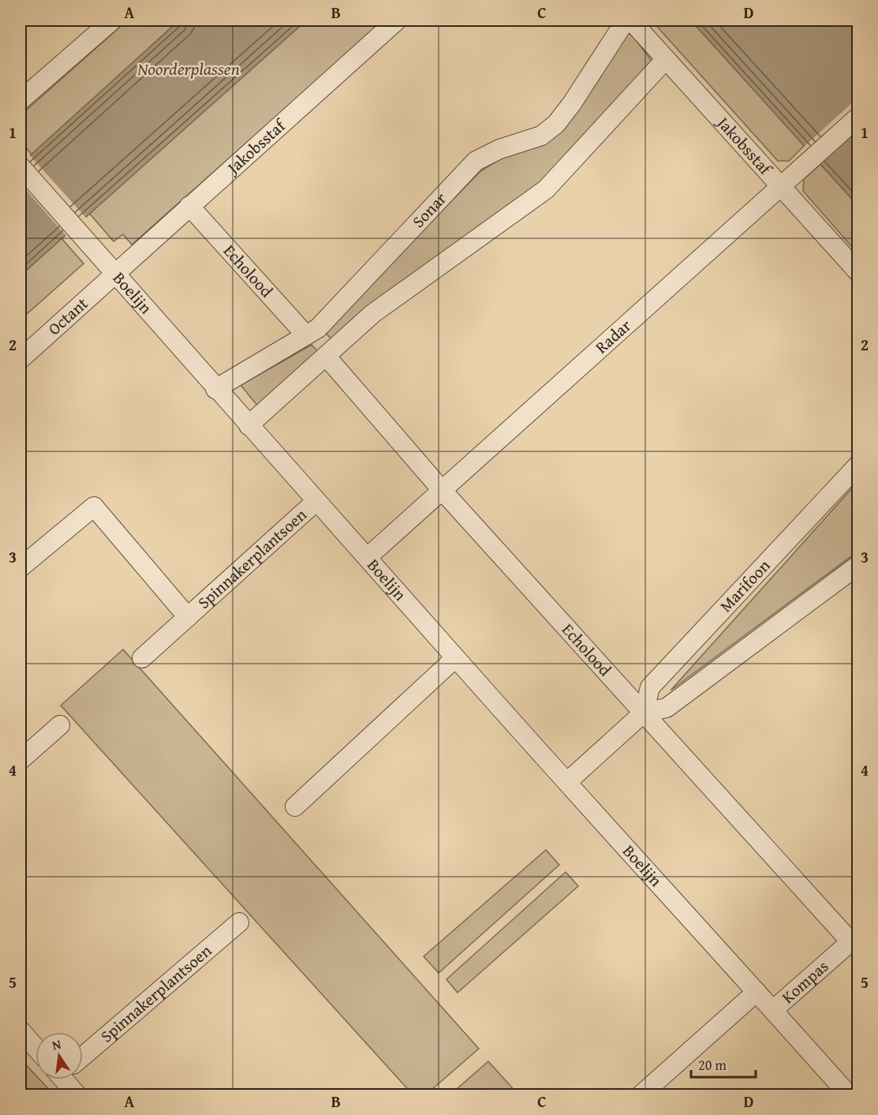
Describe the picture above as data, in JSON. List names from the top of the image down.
{
  "streets": {
    "street": [
      "Jakobsstaf",
      "Sonar",
      "Echolood",
      "Boelijn",
      "Octant",
      "Radar",
      "Spinnakerplantsoen",
      "Marifoon",
      "Kompas"
    ]
  },
  "crossings": [
    ["Jakobsstaf", "Echolood"],
    ["Jakobsstaf", "Boelijn"],
    ["Jakobsstaf", "Octant"],
    ["Jakobsstaf", "Radar"],
    ["Sonar", "Echolood"],
    ["Sonar", "Boelijn"],
    ["Echolood", "Radar"],
    ["Echolood", "Marifoon"],
    ["Echolood", "Kompas"],
    ["Boelijn", "Octant"],
    ["Boelijn", "Radar"],
    ["Boelijn", "Spinnakerplantsoen"],
    ["Boelijn", "Kompas"]
  ],
  "water": ["Noorderplassen"],
  "scale_bar": "20 m",
  "north": "top",
  "grid": {
    "columns": [
      "A",
      "B",
      "C",
      "D"
    ],
    "rows": [
      "1",
      "2",
      "3",
      "4",
      "5"
    ]
  }
}
